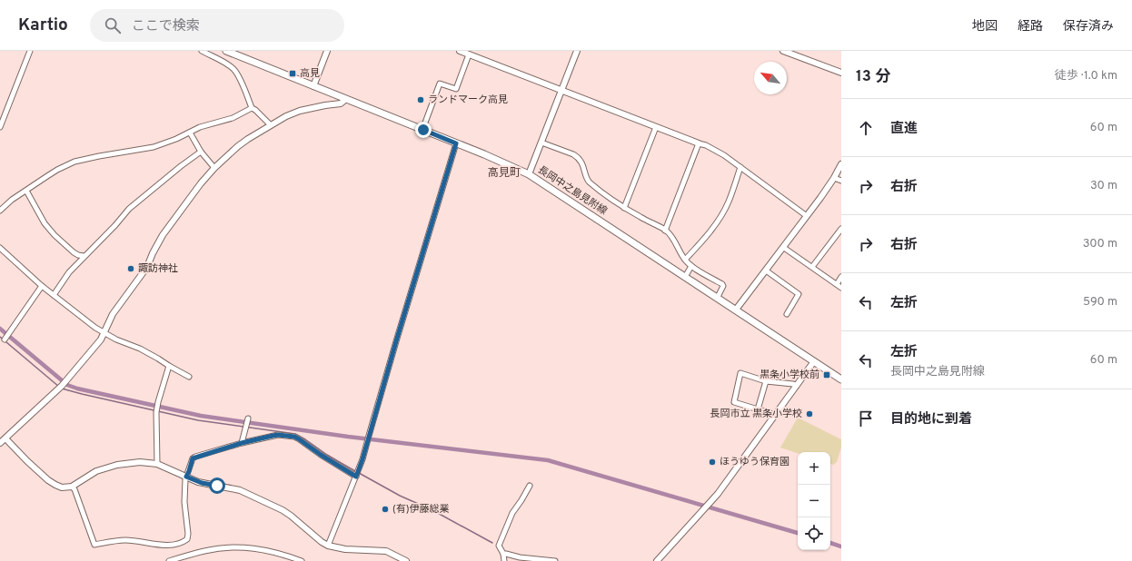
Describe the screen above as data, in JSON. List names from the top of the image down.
{
  "streets": {
    "main road": ["長岡中之島見附線"]
  },
  "districts": ["高見町"],
  "places": {
    "transit": ["高見", "黒条小学校前"],
    "other": [
      "ランドマーク高見",
      "諏訪神社",
      "長岡市立 黒条小学校",
      "ほうゆう保育園",
      "(有)伊藤総業"
    ]
  },
  "north": "top left",
  "page": {
    "header": "Kartio",
    "search": "ここで検索",
    "nav": ["地図", "経路", "保存済み"],
    "heading": ["13 分", "徒歩 · 1.0 km"],
    "list": [
      ["直進", "60 m"],
      ["右折", "30 m"],
      ["右折", "300 m"],
      ["左折", "590 m"],
      ["左折", "長岡中之島見附線", "60 m"],
      "目的地に到着"
    ],
    "map_buttons": ["+", "−"]
  }
}
